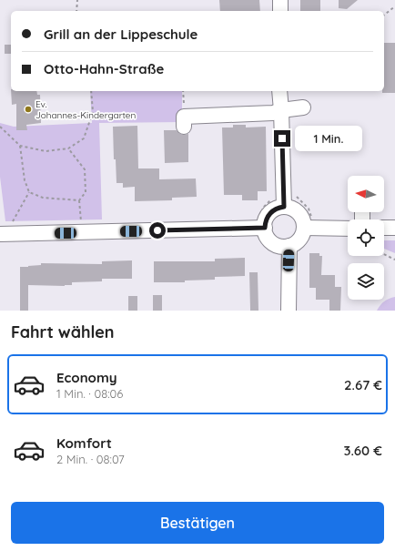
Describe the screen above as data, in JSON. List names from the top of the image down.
{
  "places": ["Ev. Johannes-Kindergarten"],
  "north": "left",
  "page": {
    "banner": ["Grill an der Lippeschule", "Otto-Hahn-Straße"],
    "bubble": "1 Min.",
    "heading": "Fahrt wählen",
    "list": [
      {
        "name": "Economy",
        "note": "1 Min. · 08:06",
        "value": "2.67 €"
      },
      {
        "name": "Komfort",
        "note": "2 Min. · 08:07",
        "value": "3.60 €"
      }
    ],
    "buttons": "Bestätigen"
  }
}
